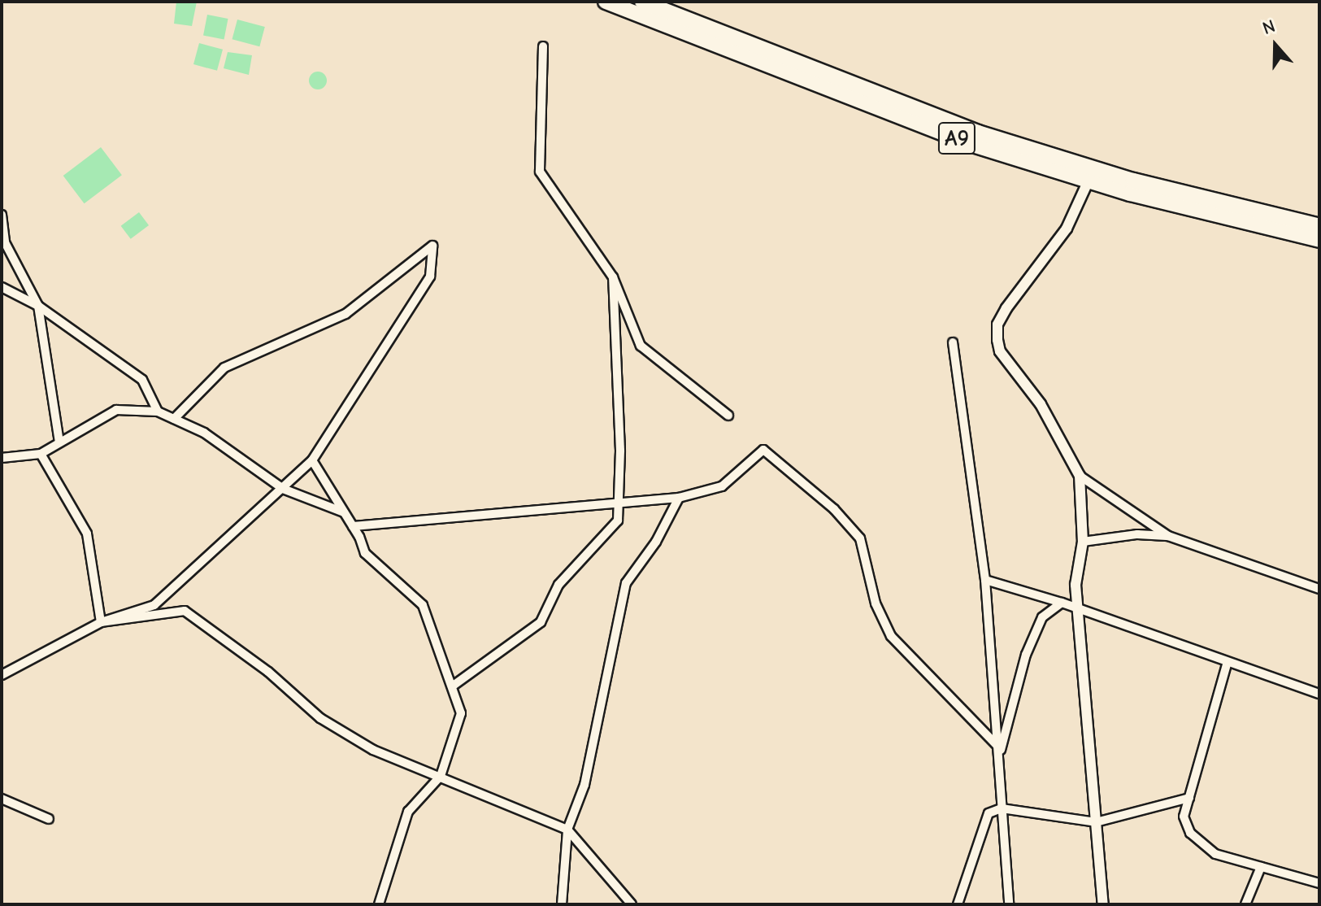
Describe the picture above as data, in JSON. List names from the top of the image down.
{
  "streets": {
    "highway": ["A9"]
  },
  "north": "top"
}
